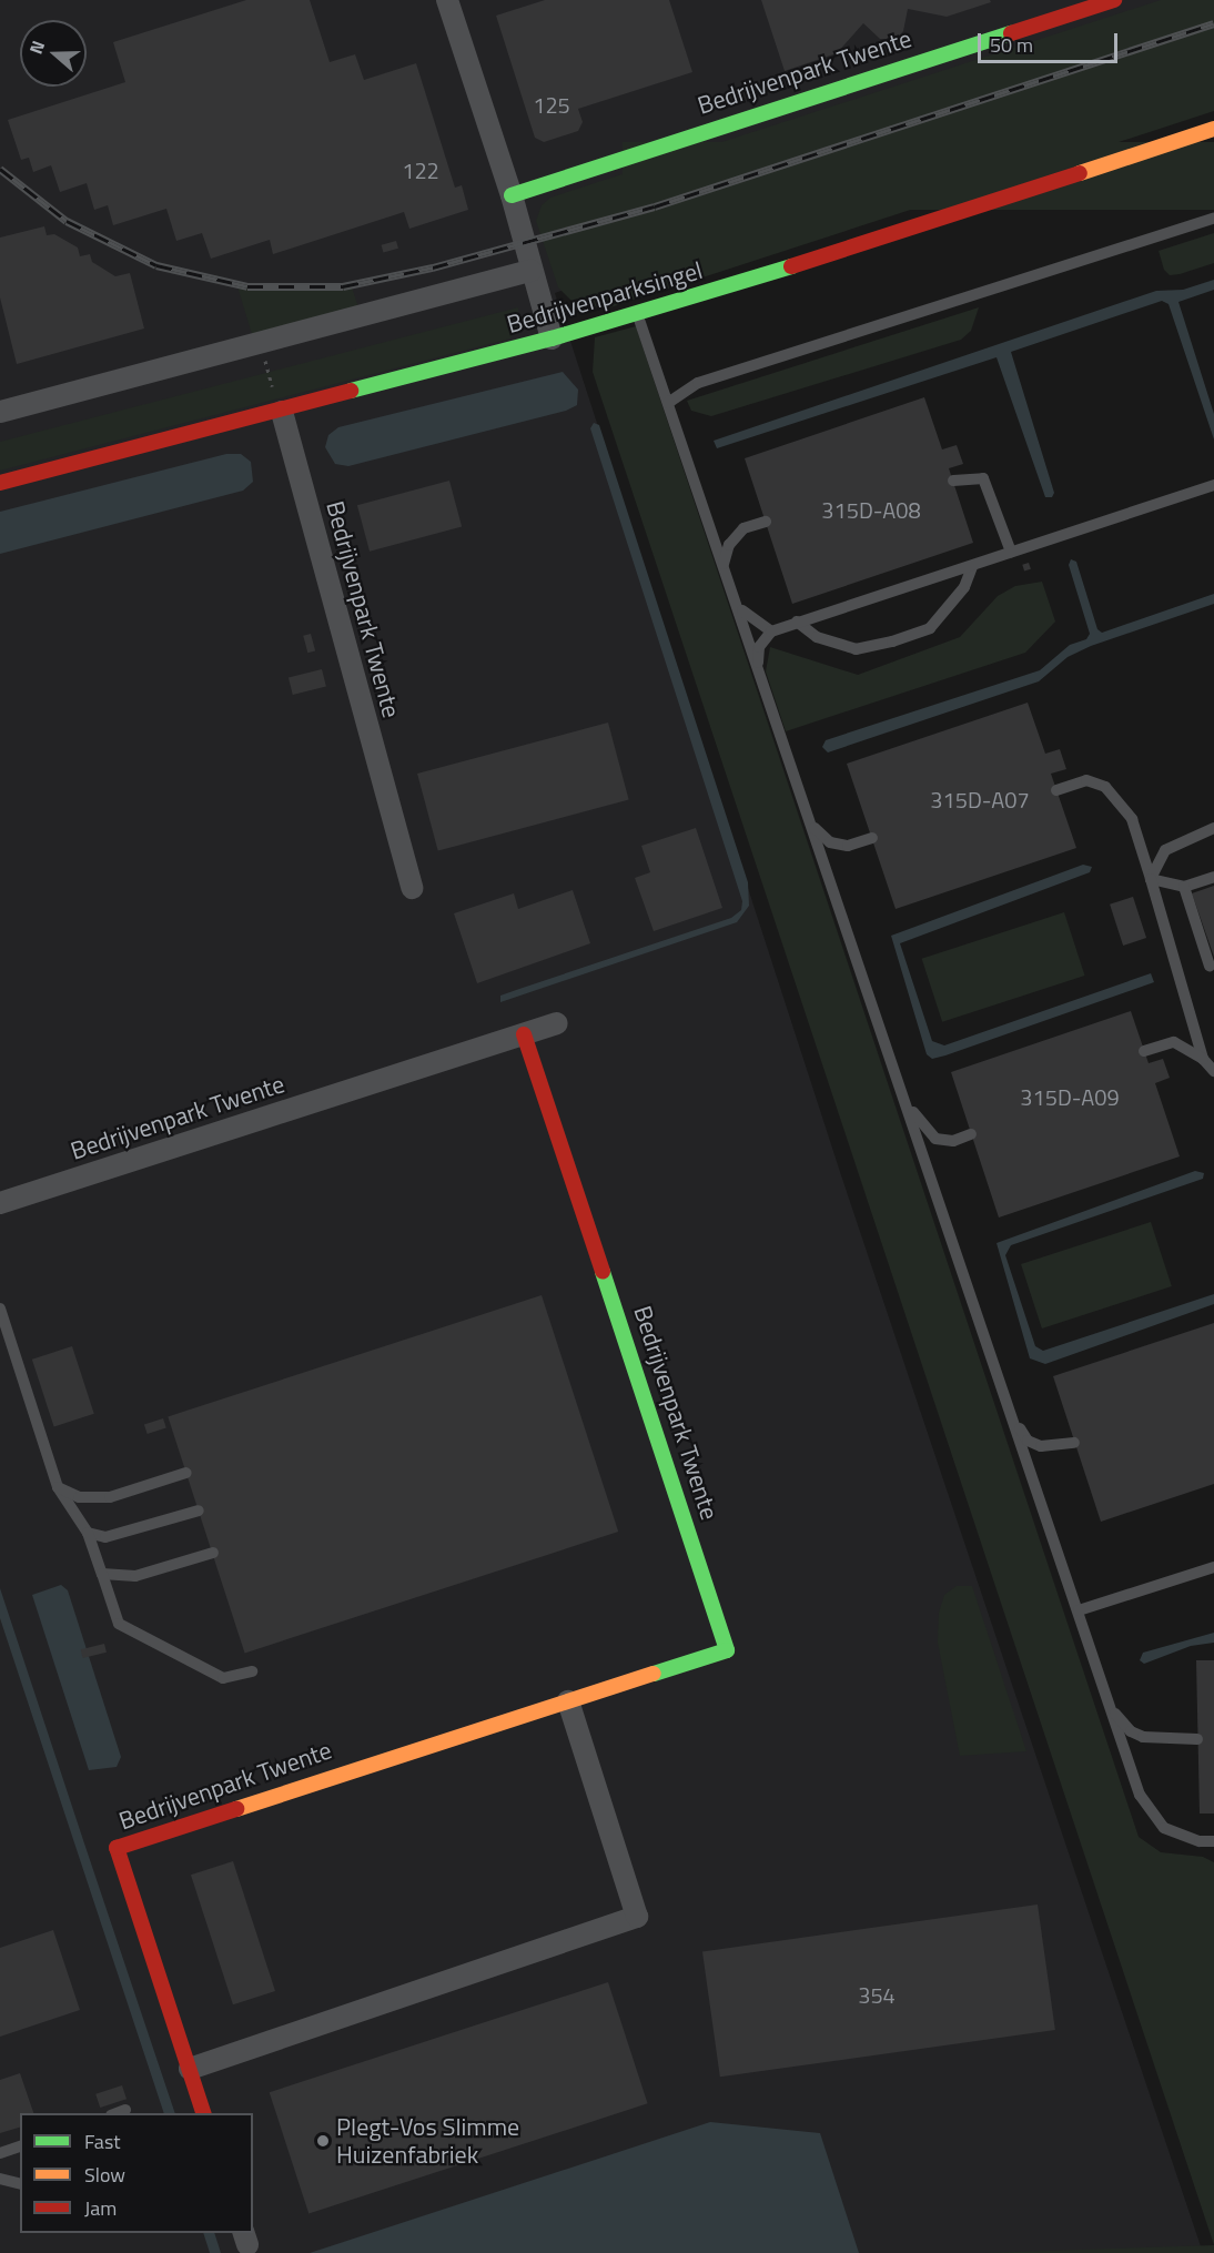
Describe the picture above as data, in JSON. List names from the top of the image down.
{
  "streets": {
    "street": ["Bedrijvenpark Twente", "Bedrijvenparksingel"]
  },
  "crossings": [
    ["Bedrijvenpark Twente", "Bedrijvenparksingel"]
  ],
  "places": ["Plegt-Vos Slimme Huizenfabriek"],
  "house_numbers": [
    "125",
    "122",
    "315D-A08",
    "315D-A07",
    "315D-A09",
    "354"
  ],
  "legend": ["Fast", "Slow", "Jam"],
  "scale_bar": "50 m",
  "north": "left"
}
